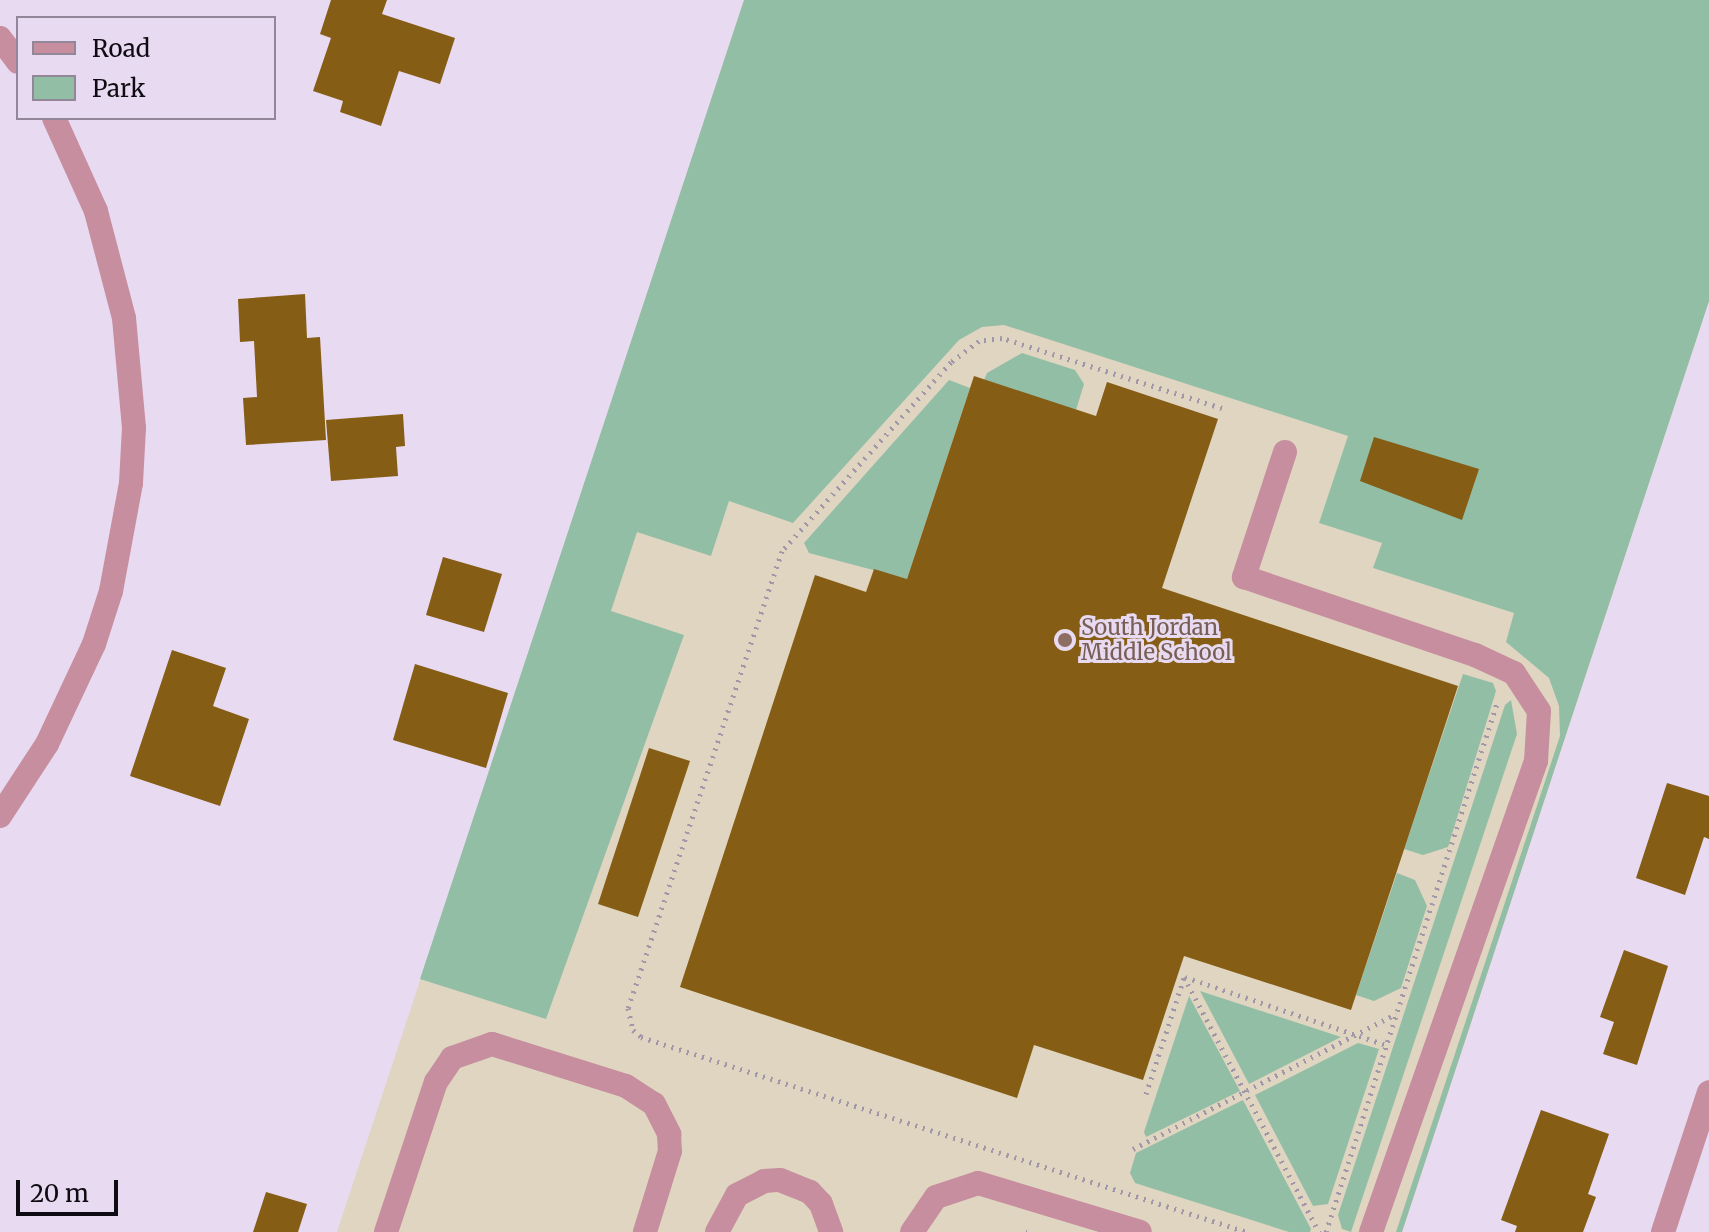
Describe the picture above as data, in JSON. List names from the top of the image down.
{
  "places": ["South Jordan Middle School"],
  "legend": ["Road", "Park"],
  "scale_bar": "20 m"
}
